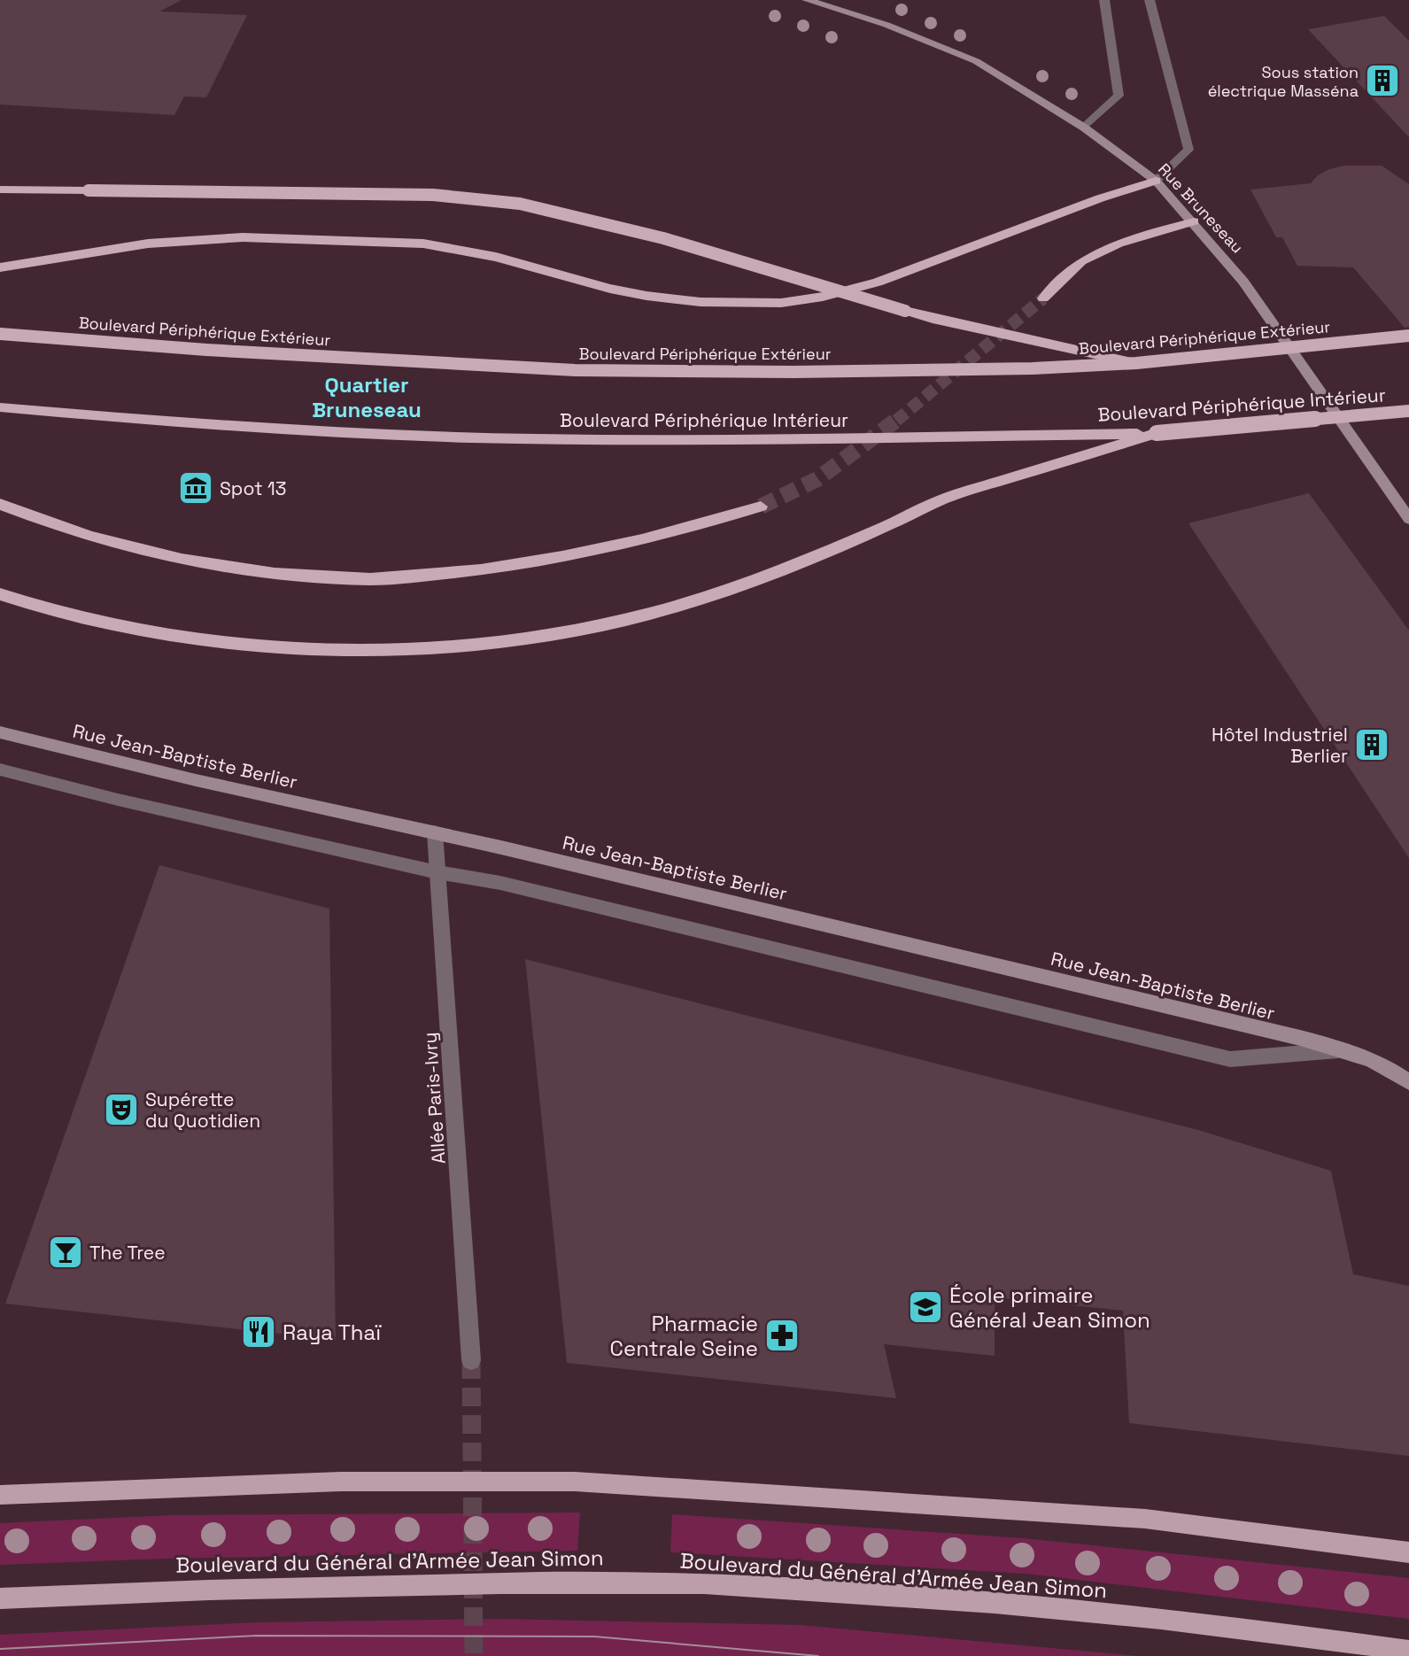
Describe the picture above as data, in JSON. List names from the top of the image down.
{
  "streets": {
    "highway": ["Boulevard Périphérique Extérieur", "Boulevard Périphérique Intérieur"],
    "main road": ["Rue Bruneseau", "Rue Jean-Baptiste Berlier", "Boulevard du Général d'Armée Jean Simon"],
    "street": ["Allée Paris-Ivry"]
  },
  "crossings": [
    ["Rue Jean-Baptiste Berlier", "Allée Paris-Ivry"]
  ],
  "districts": ["Quartier Bruneseau"],
  "places": {
    "building": ["Sous station électrique Masséna", "Hôtel Industriel Berlier"],
    "museum": ["Spot 13"],
    "theatre": ["Supérette du Quotidien"],
    "bar": ["The Tree"],
    "school or university": ["École primaire Général Jean Simon"],
    "restaurant": ["Raya Thaï"],
    "pharmacy": ["Pharmacie Centrale Seine"]
  }
}
